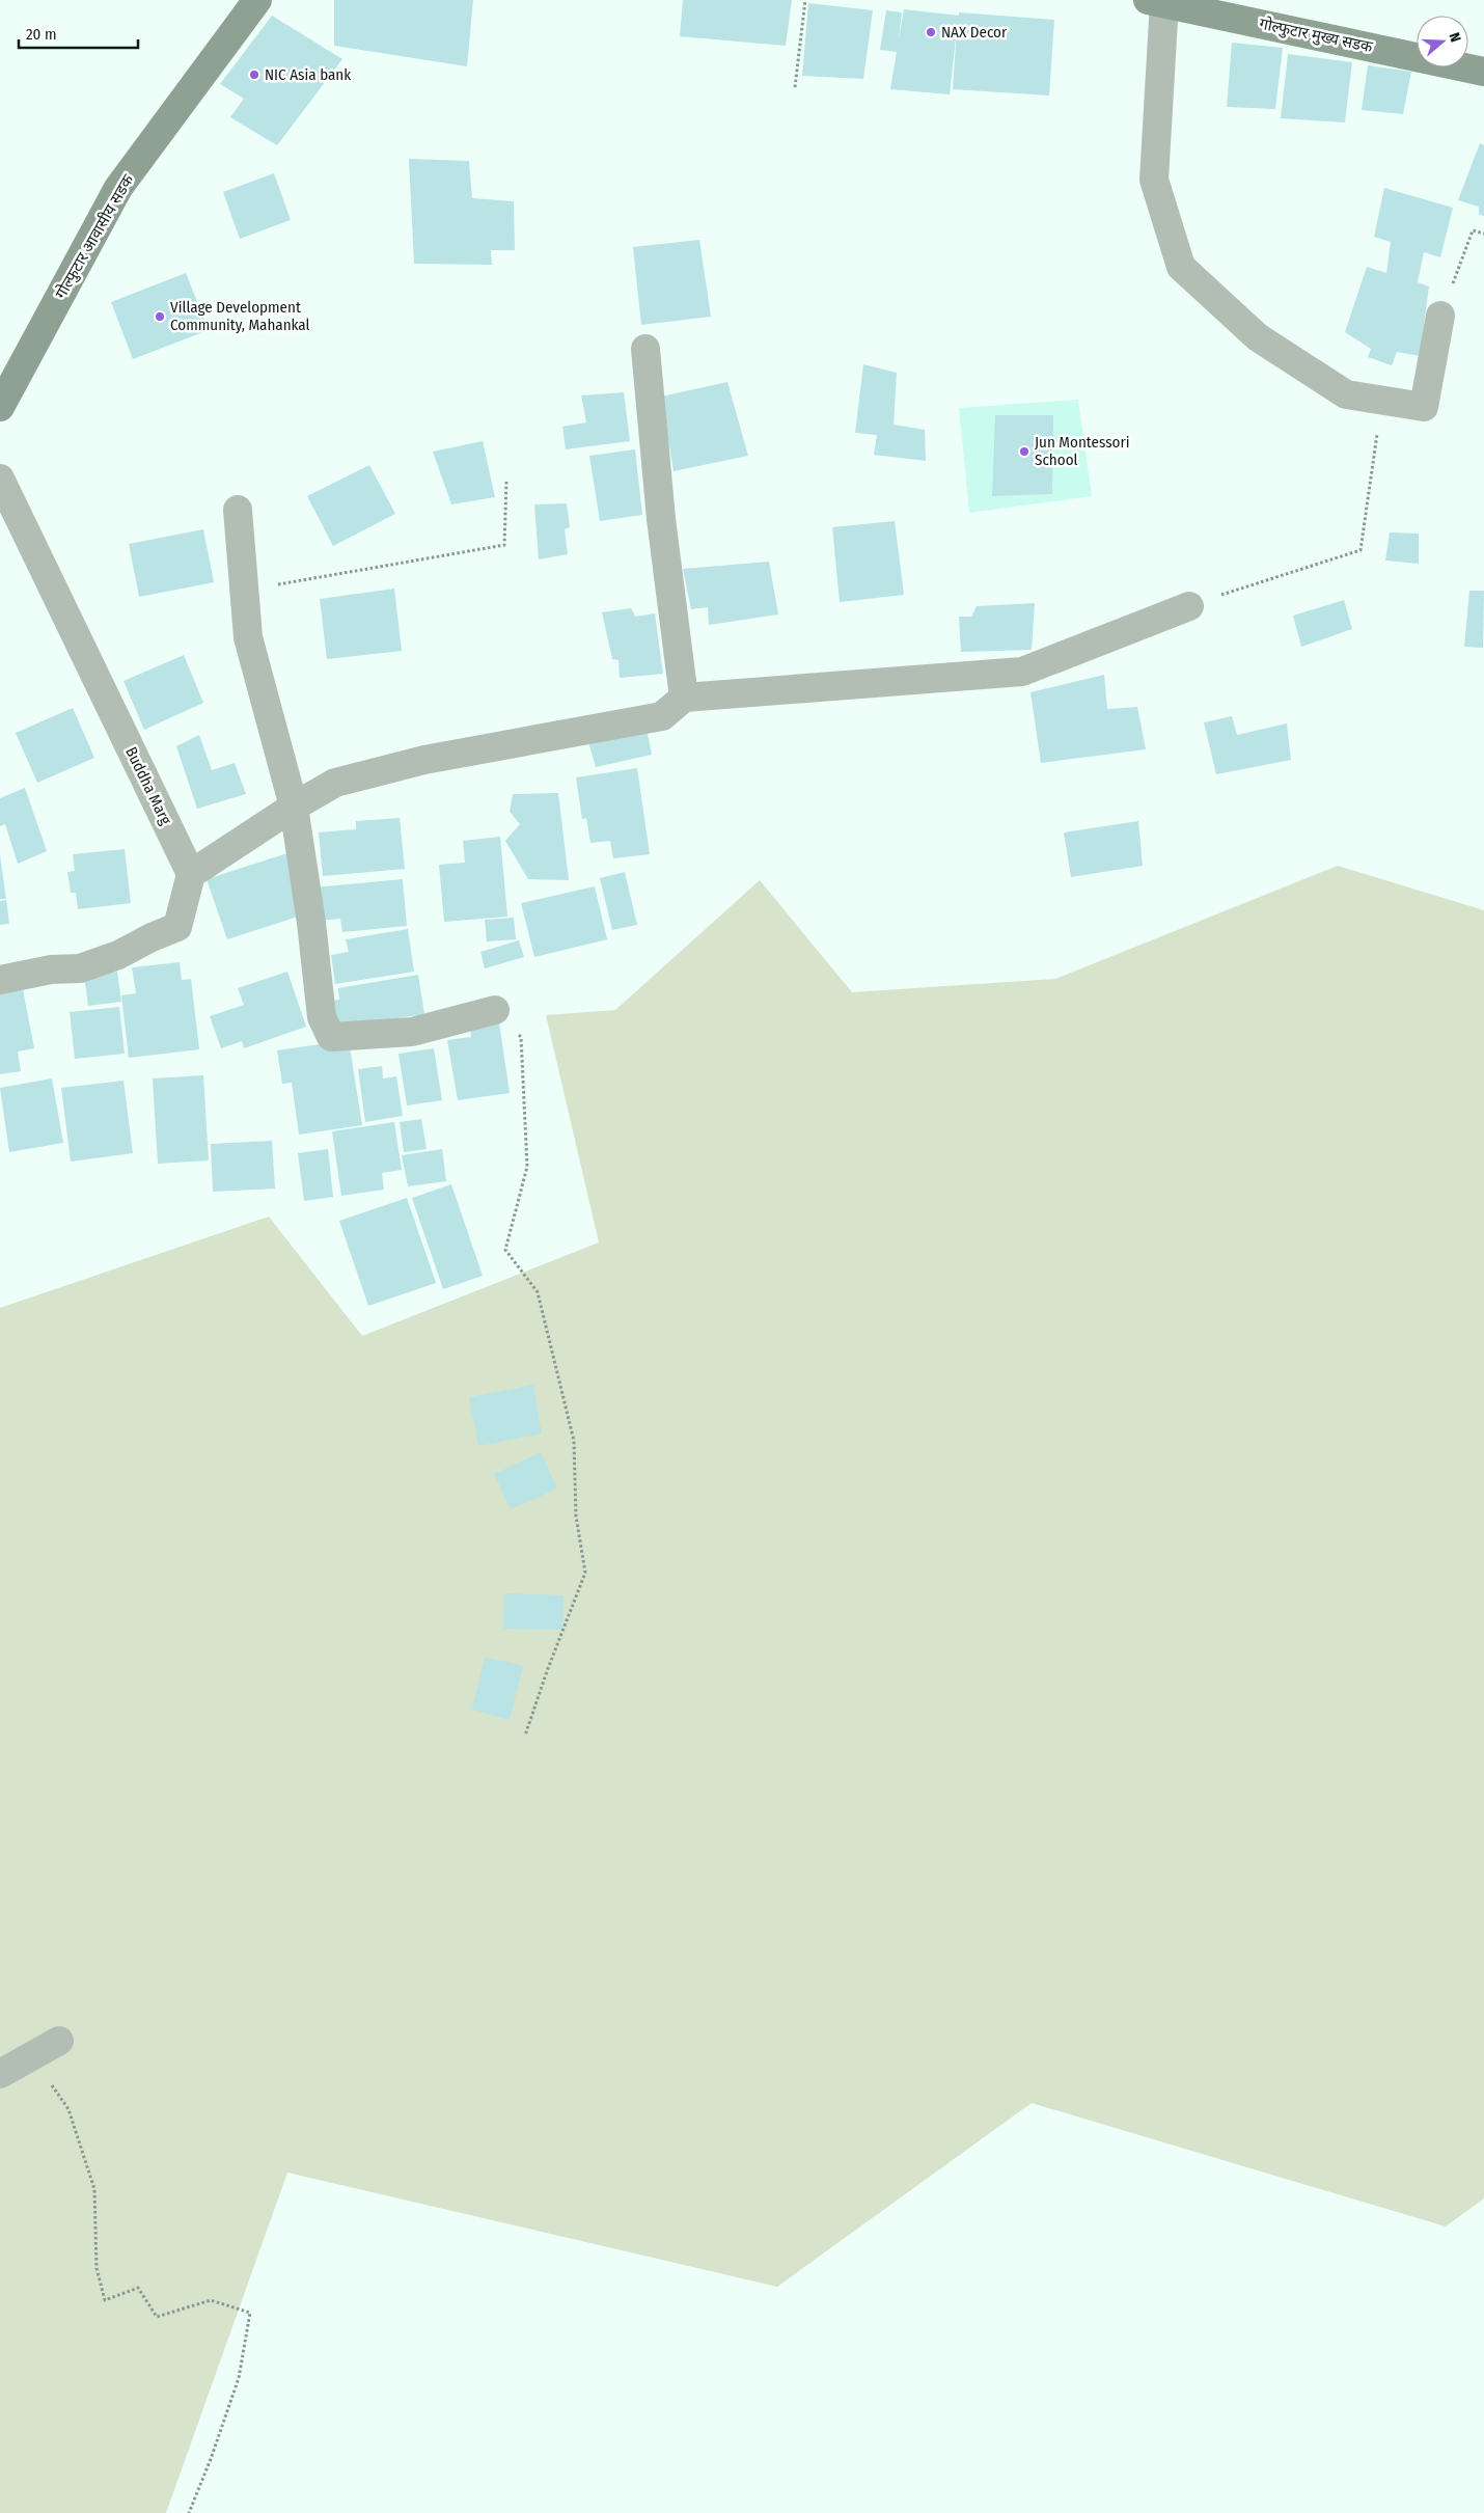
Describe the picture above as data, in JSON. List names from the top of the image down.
{
  "streets": {
    "main road": ["गोल्फुटार मुख्य सडक", "गोल्फुटार आवासीय सडक"],
    "street": ["Buddha Marg"]
  },
  "places": [
    "NAX Decor",
    "NIC Asia bank",
    "Village Development Community, Mahankal",
    "Jun Montessori School"
  ],
  "scale_bar": "20 m",
  "north": "right"
}
